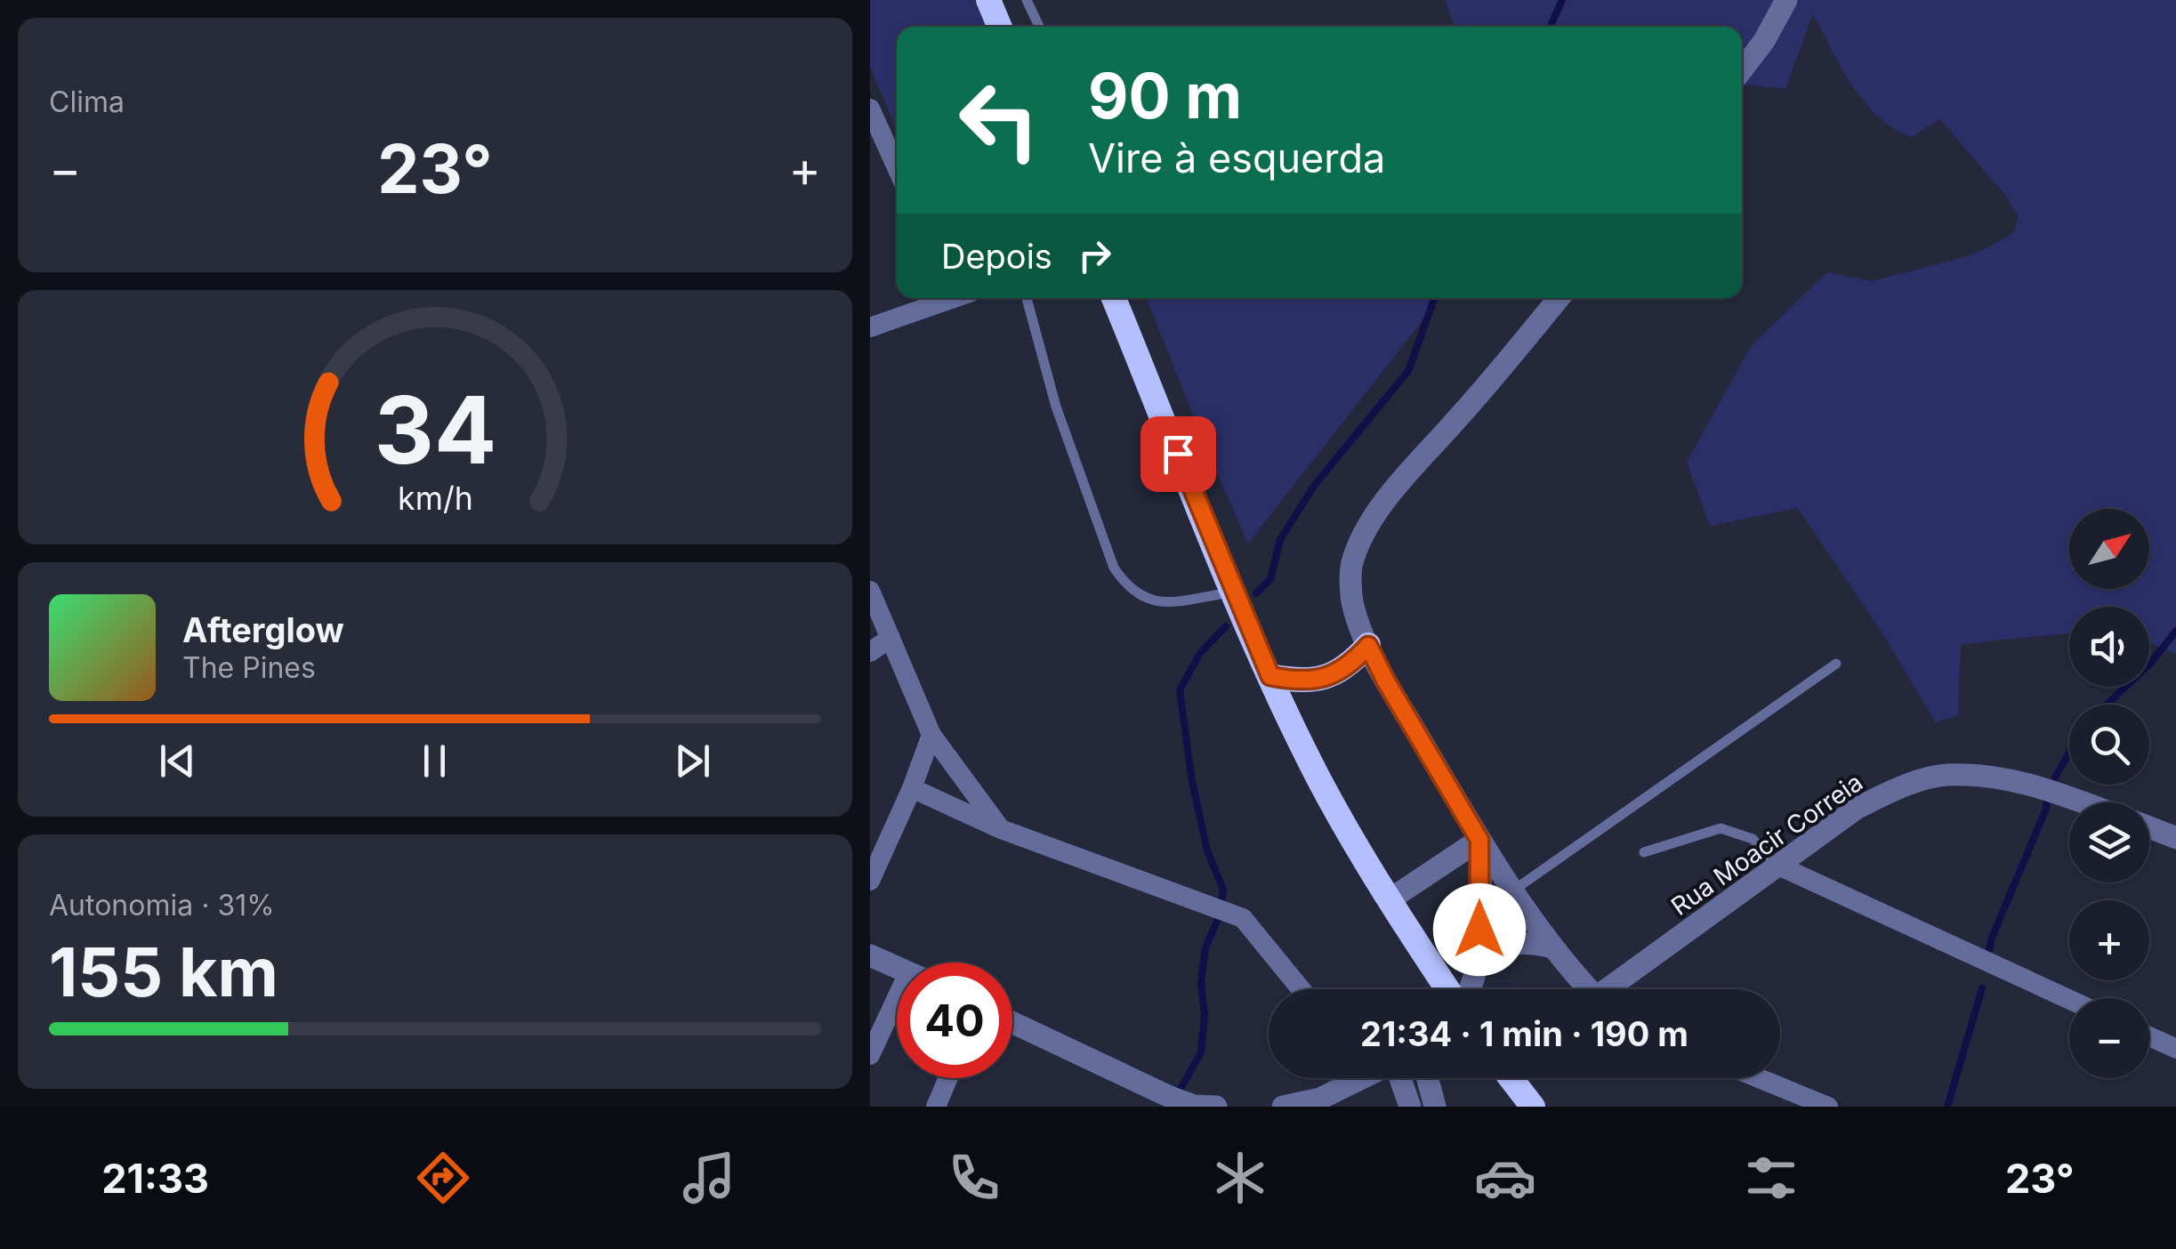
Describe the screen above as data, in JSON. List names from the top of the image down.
{
  "streets": {
    "street": ["Rua Moacir Correia"]
  },
  "north": "top right",
  "page": {
    "tile": [
      "Clima",
      ["Autonomia · 31%", "155 km"]
    ],
    "turn": ["90 m", "Vire à esquerda"],
    "heat": ["−", "23°", "+"],
    "then": "Depois",
    "map_buttons": ["+", "−"],
    "song": ["Afterglow", "The Pines"],
    "limit": "40",
    "trip": "21:34 · 1 min · 190 m",
    "tabs": ["21:33", "23°"],
    "gauge": ["34", "km/h"]
  }
}
